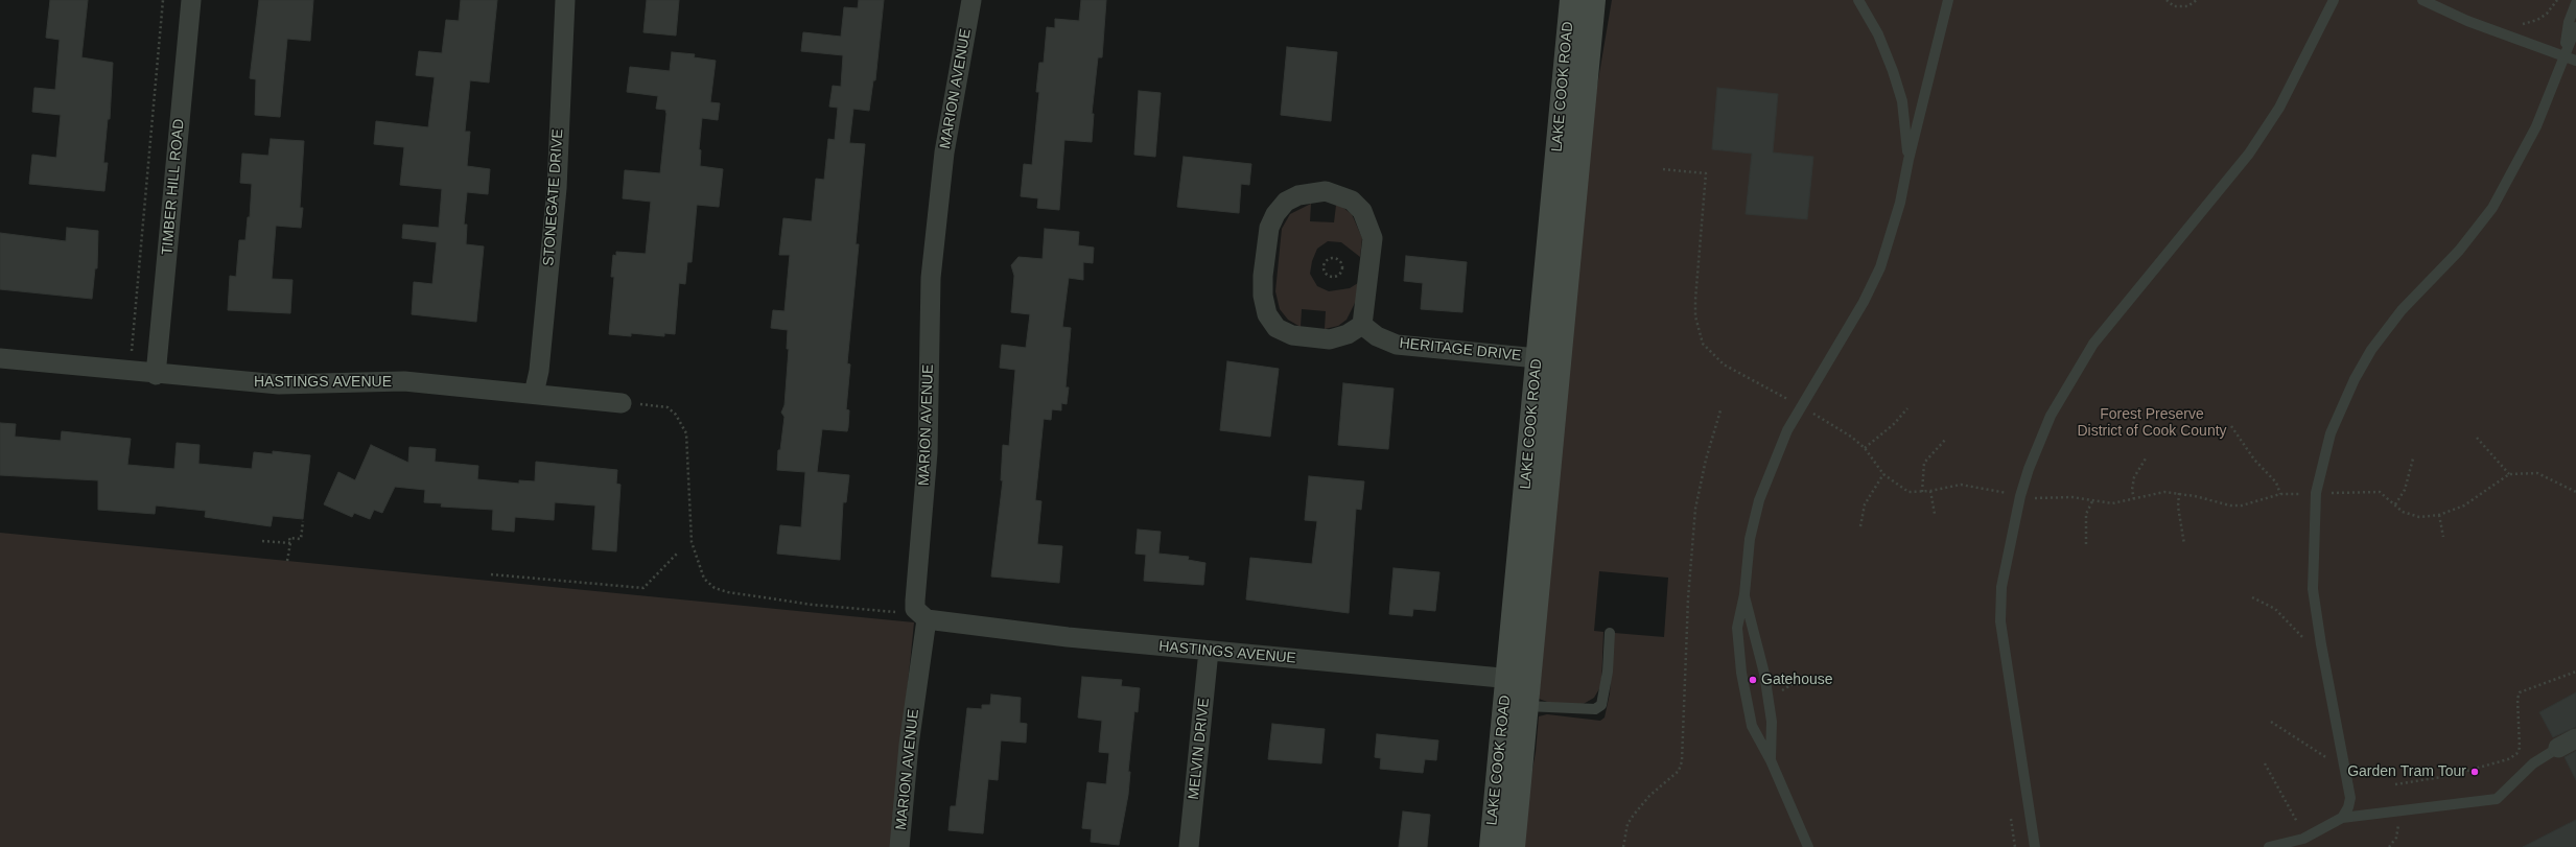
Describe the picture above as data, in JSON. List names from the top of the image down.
{
  "streets": {
    "main road": ["LAKE COOK ROAD"],
    "street": [
      "MARION AVENUE",
      "TIMBER HILL ROAD",
      "STONEGATE DRIVE",
      "HERITAGE DRIVE",
      "HASTINGS AVENUE",
      "MELVIN DRIVE"
    ]
  },
  "crossings": [
    ["LAKE COOK ROAD", "HERITAGE DRIVE"],
    ["LAKE COOK ROAD", "HASTINGS AVENUE"],
    ["MARION AVENUE", "HASTINGS AVENUE"],
    ["TIMBER HILL ROAD", "HASTINGS AVENUE"],
    ["STONEGATE DRIVE", "HASTINGS AVENUE"],
    ["HASTINGS AVENUE", "MELVIN DRIVE"]
  ],
  "parks": ["Forest Preserve District of Cook County"],
  "places": ["Gatehouse", "Garden Tram Tour"]
}
